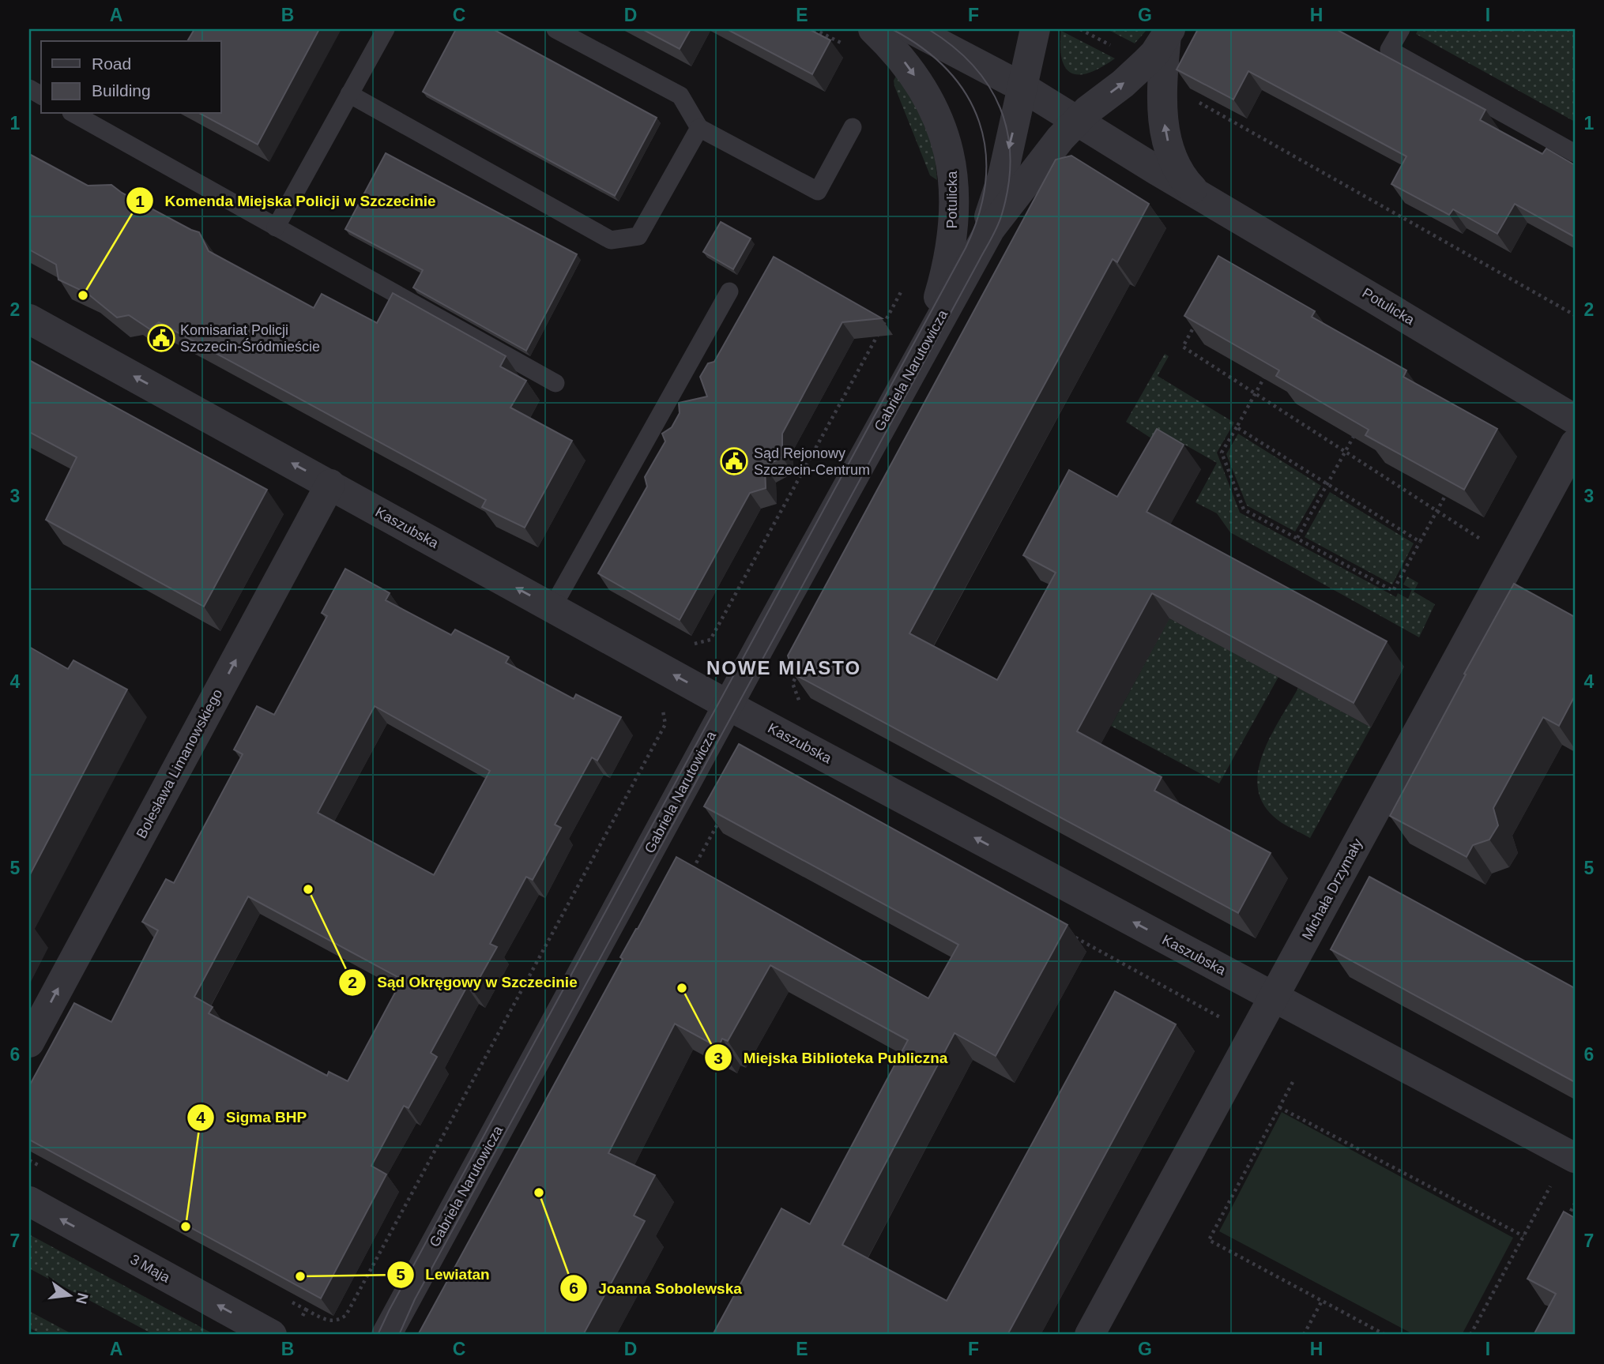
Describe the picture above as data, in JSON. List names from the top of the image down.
{
  "streets": {
    "street": [
      "Potulicka",
      "Gabriela Narutowicza",
      "Kaszubska",
      "Bolesława Limanowskiego",
      "Michała Drzymały",
      "3 Maja"
    ]
  },
  "crossings": [
    ["Potulicka", "Gabriela Narutowicza"],
    ["Gabriela Narutowicza", "Kaszubska"],
    ["Kaszubska", "Bolesława Limanowskiego"],
    ["Kaszubska", "Michała Drzymały"]
  ],
  "one_way": ["Kaszubska", "Bolesława Limanowskiego", "3 Maja"],
  "districts": ["NOWE MIASTO"],
  "places": {
    "other": [
      "Komenda Miejska Policji w Szczecinie",
      "Sąd Okręgowy w Szczecinie",
      "Miejska Biblioteka Publiczna",
      "Joanna Sobolewska",
      "Sigma BHP",
      "Lewiatan"
    ],
    "public building": ["Komisariat Policji Szczecin-Śródmieście", "Sąd Rejonowy Szczecin-Centrum"]
  },
  "legend": ["Road", "Building"],
  "north": "right",
  "grid": {
    "columns": [
      "A",
      "B",
      "C",
      "D",
      "E",
      "F",
      "G",
      "H",
      "I"
    ],
    "rows": [
      "1",
      "2",
      "3",
      "4",
      "5",
      "6",
      "7"
    ]
  }
}
